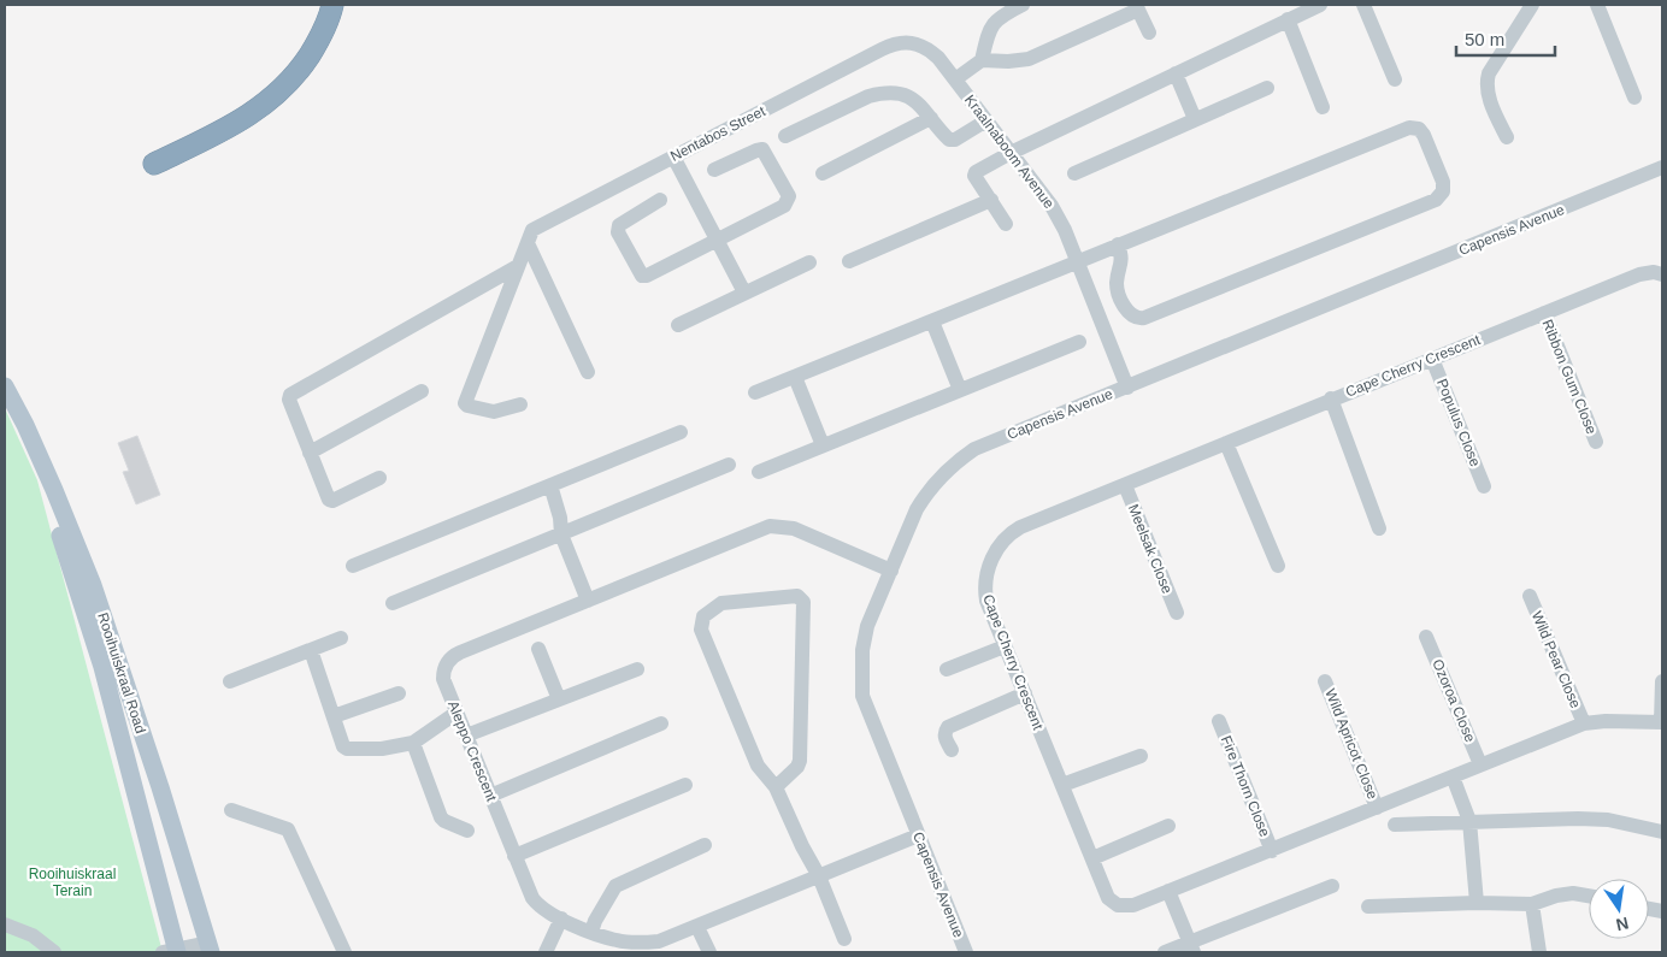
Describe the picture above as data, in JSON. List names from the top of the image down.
{
  "streets": {
    "main road": ["Rooihuiskraal Road"],
    "street": [
      "Nentabos Street",
      "Kraalnaboom Avenue",
      "Capensis Avenue",
      "Cape Cherry Crescent",
      "Ribbon Gum Close",
      "Populus Close",
      "Meelsak Close",
      "Wild Pear Close",
      "Ozoroa Close",
      "Wild Apricot Close",
      "Aleppo Crescent",
      "Fire Thorn Close"
    ]
  },
  "crossings": [
    ["Nentabos Street", "Kraalnaboom Avenue"],
    ["Kraalnaboom Avenue", "Capensis Avenue"],
    ["Capensis Avenue", "Aleppo Crescent"],
    ["Cape Cherry Crescent", "Ribbon Gum Close"],
    ["Cape Cherry Crescent", "Populus Close"],
    ["Cape Cherry Crescent", "Meelsak Close"],
    ["Cape Cherry Crescent", "Wild Pear Close"],
    ["Cape Cherry Crescent", "Ozoroa Close"],
    ["Cape Cherry Crescent", "Wild Apricot Close"],
    ["Cape Cherry Crescent", "Fire Thorn Close"]
  ],
  "parks": ["Rooihuiskraal Terain"],
  "scale_bar": "50 m",
  "north": "bottom"
}
